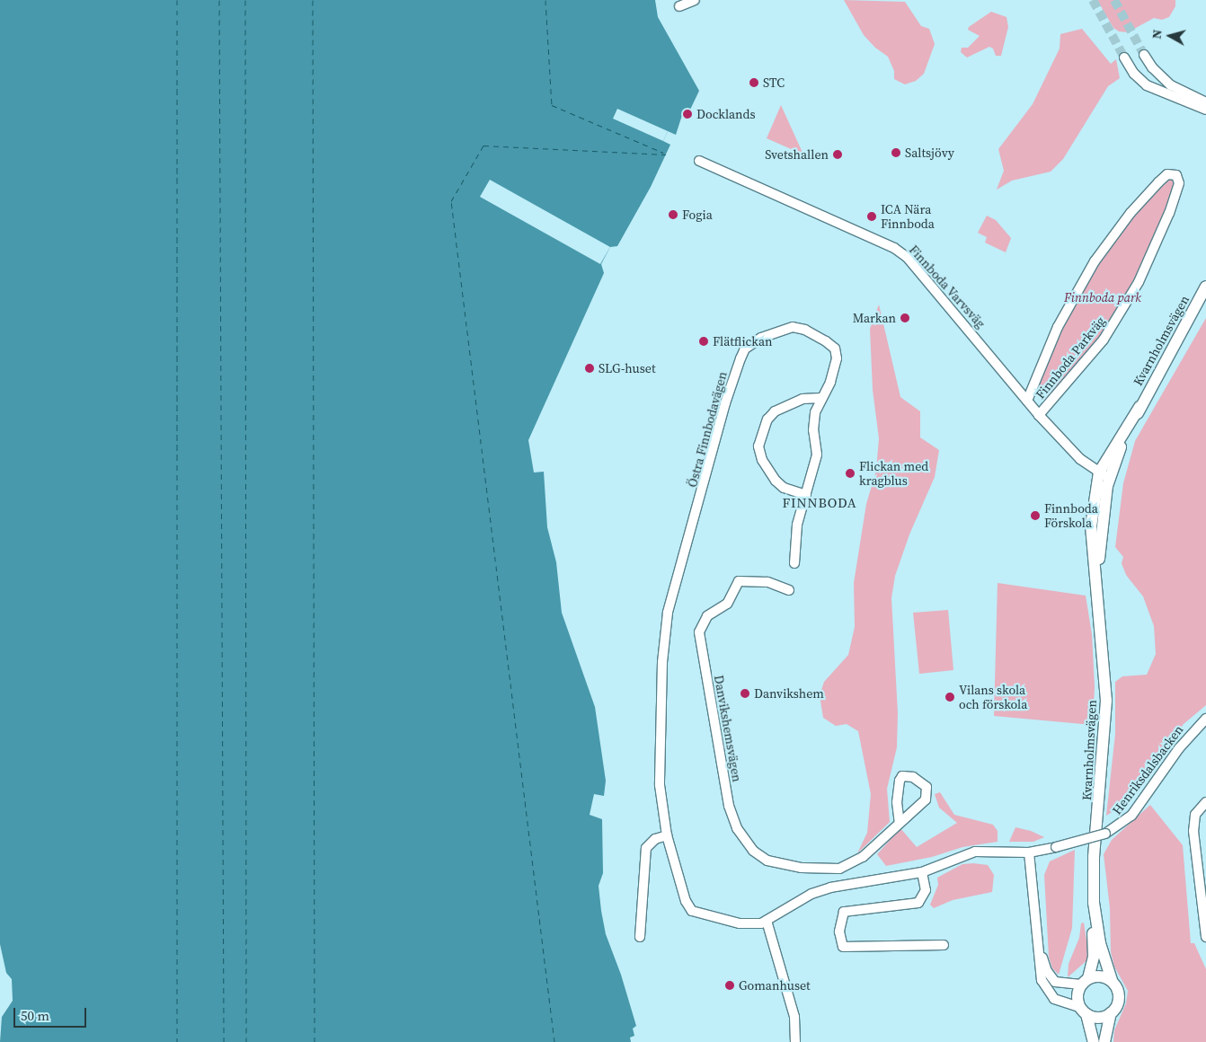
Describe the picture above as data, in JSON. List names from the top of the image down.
{
  "streets": {
    "street": [
      "Finnboda Varvsväg",
      "Kvarnholmsvägen",
      "Finnboda Parkväg",
      "Östra Finnbodavägen",
      "Danvikshemsvägen",
      "Henriksdalsbacken"
    ]
  },
  "crossings": [
    ["Finnboda Varvsväg", "Kvarnholmsvägen"],
    ["Finnboda Varvsväg", "Finnboda Parkväg"]
  ],
  "districts": ["FINNBODA"],
  "parks": ["Finnboda park"],
  "places": [
    "STC",
    "Docklands",
    "Saltsjövy",
    "Svetshallen",
    "Fogia",
    "ICA Nära Finnboda",
    "Markan",
    "Flätflickan",
    "SLG-huset",
    "Flickan med kragblus",
    "Finnboda Förskola",
    "Danvikshem",
    "Vilans skola och förskola",
    "Gomanhuset"
  ],
  "scale_bar": "50 m",
  "north": "left"
}
